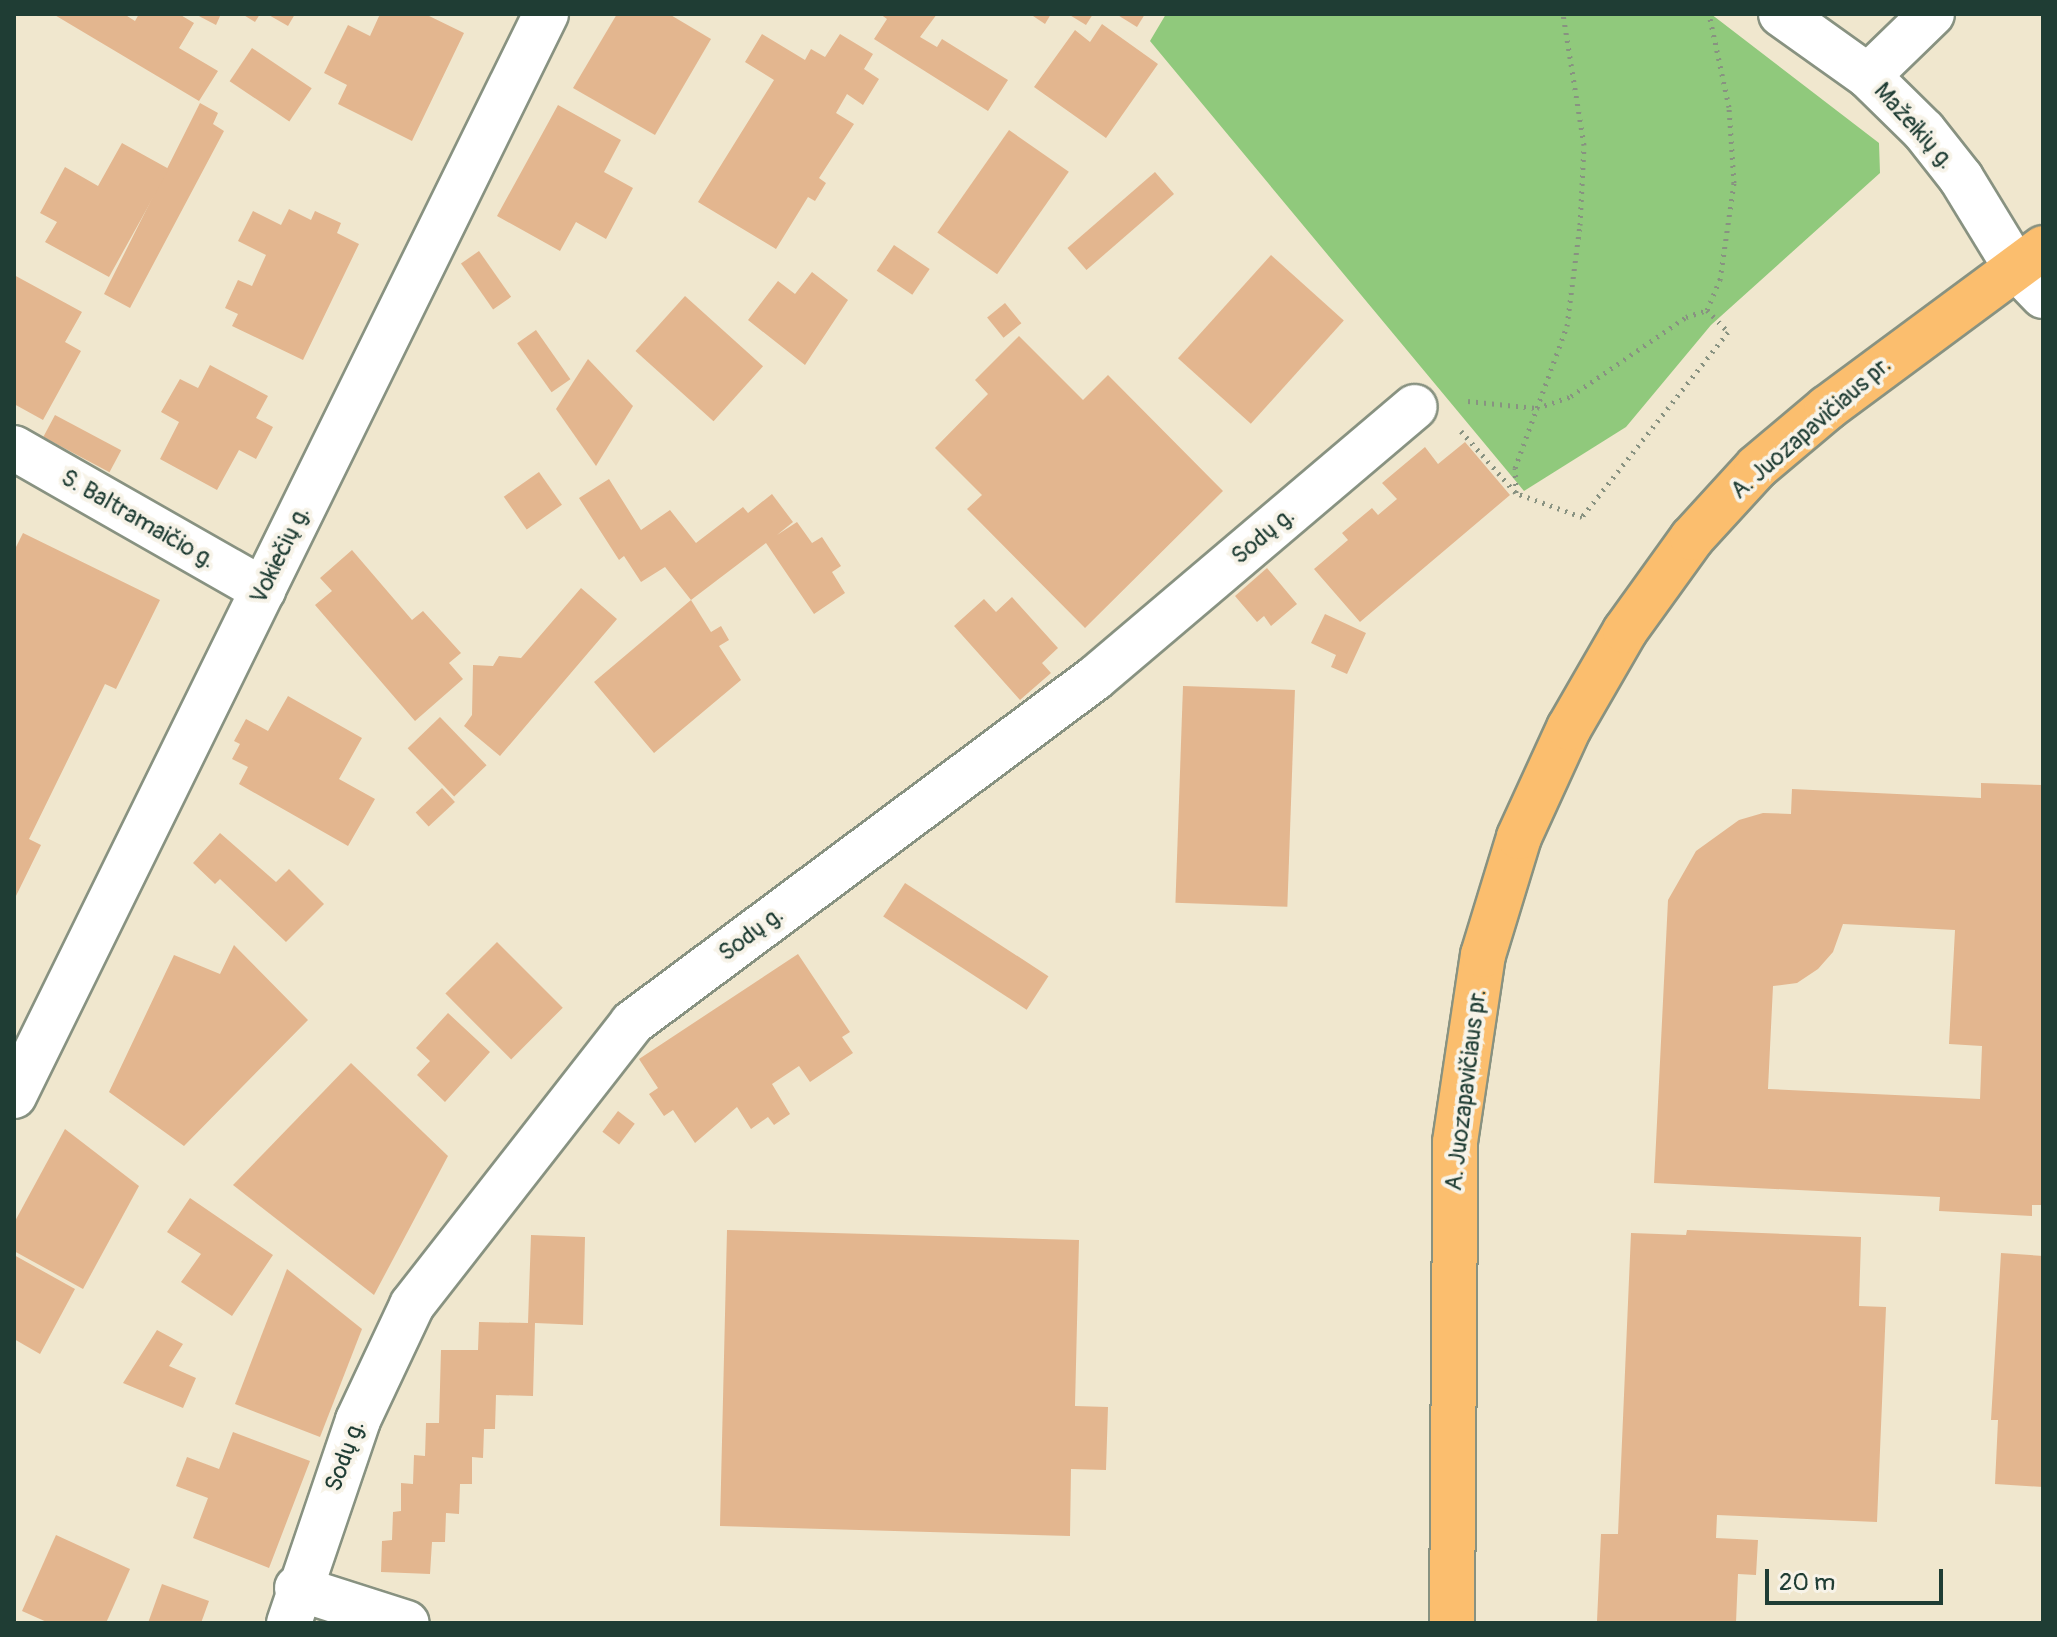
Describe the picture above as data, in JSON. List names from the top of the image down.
{
  "streets": {
    "main road": ["A. Juozapavičiaus pr."],
    "street": [
      "Mažeikių g.",
      "S. Baltramaičio g.",
      "Sodų g.",
      "Vokiečių g."
    ]
  },
  "crossings": [
    ["Mažeikių g.", "A. Juozapavičiaus pr."],
    ["S. Baltramaičio g.", "Vokiečių g."]
  ],
  "scale_bar": "20 m"
}
